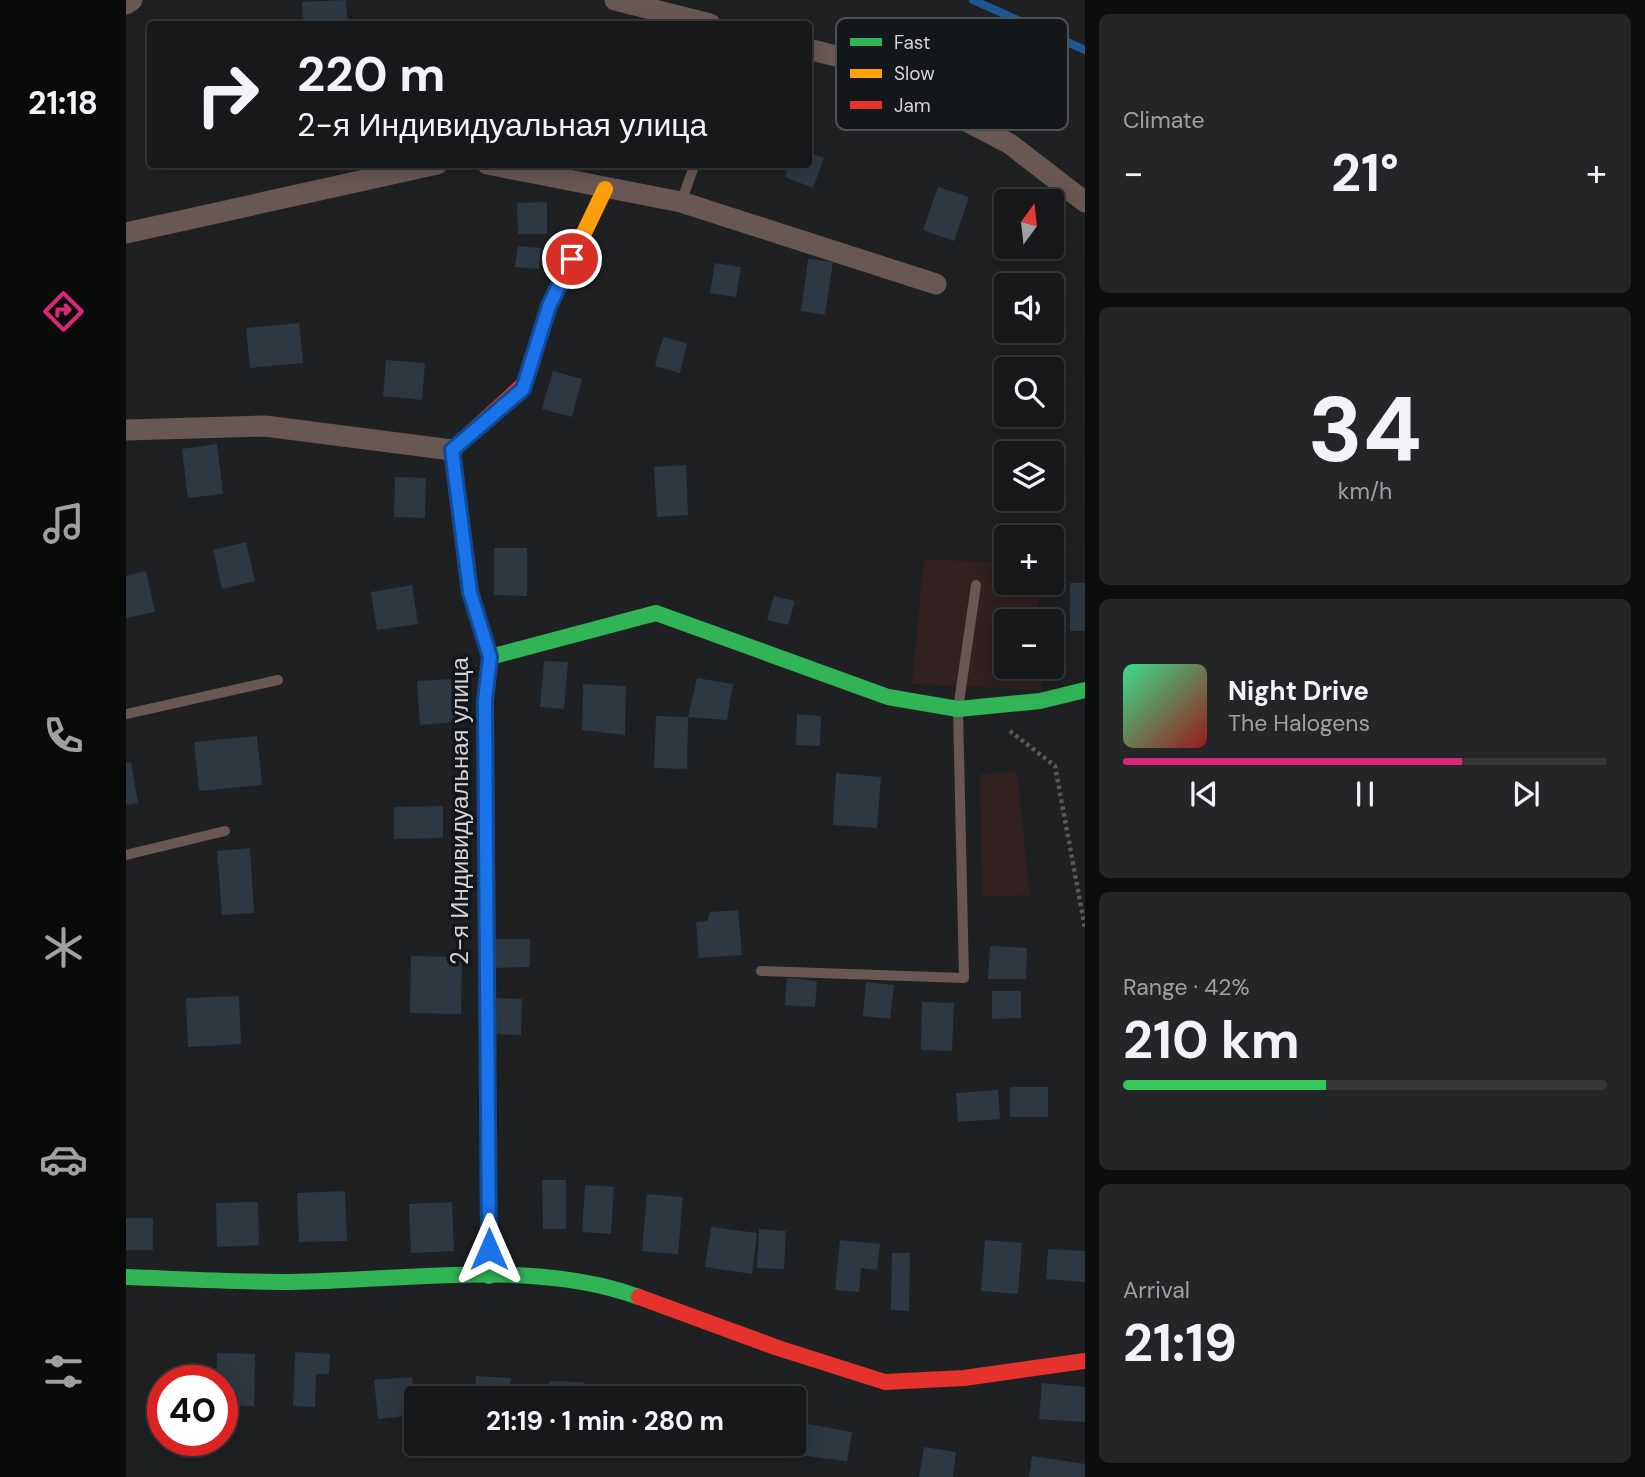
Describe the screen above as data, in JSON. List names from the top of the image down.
{
  "streets": {
    "street": ["2-я Индивидуальная улица"]
  },
  "legend": ["Fast", "Slow", "Jam"],
  "north": "top",
  "page": {
    "tabs": "21:18",
    "tile": [
      "Climate",
      ["34", "km/h"],
      ["Range · 42%", "210 km"],
      ["Arrival", "21:19"]
    ],
    "turn": ["220 m", "2-я Индивидуальная улица"],
    "heat": ["−", "21°", "+"],
    "map_buttons": ["+", "−"],
    "song": ["Night Drive", "The Halogens"],
    "limit": "40",
    "trip": "21:19 · 1 min · 280 m"
  }
}
